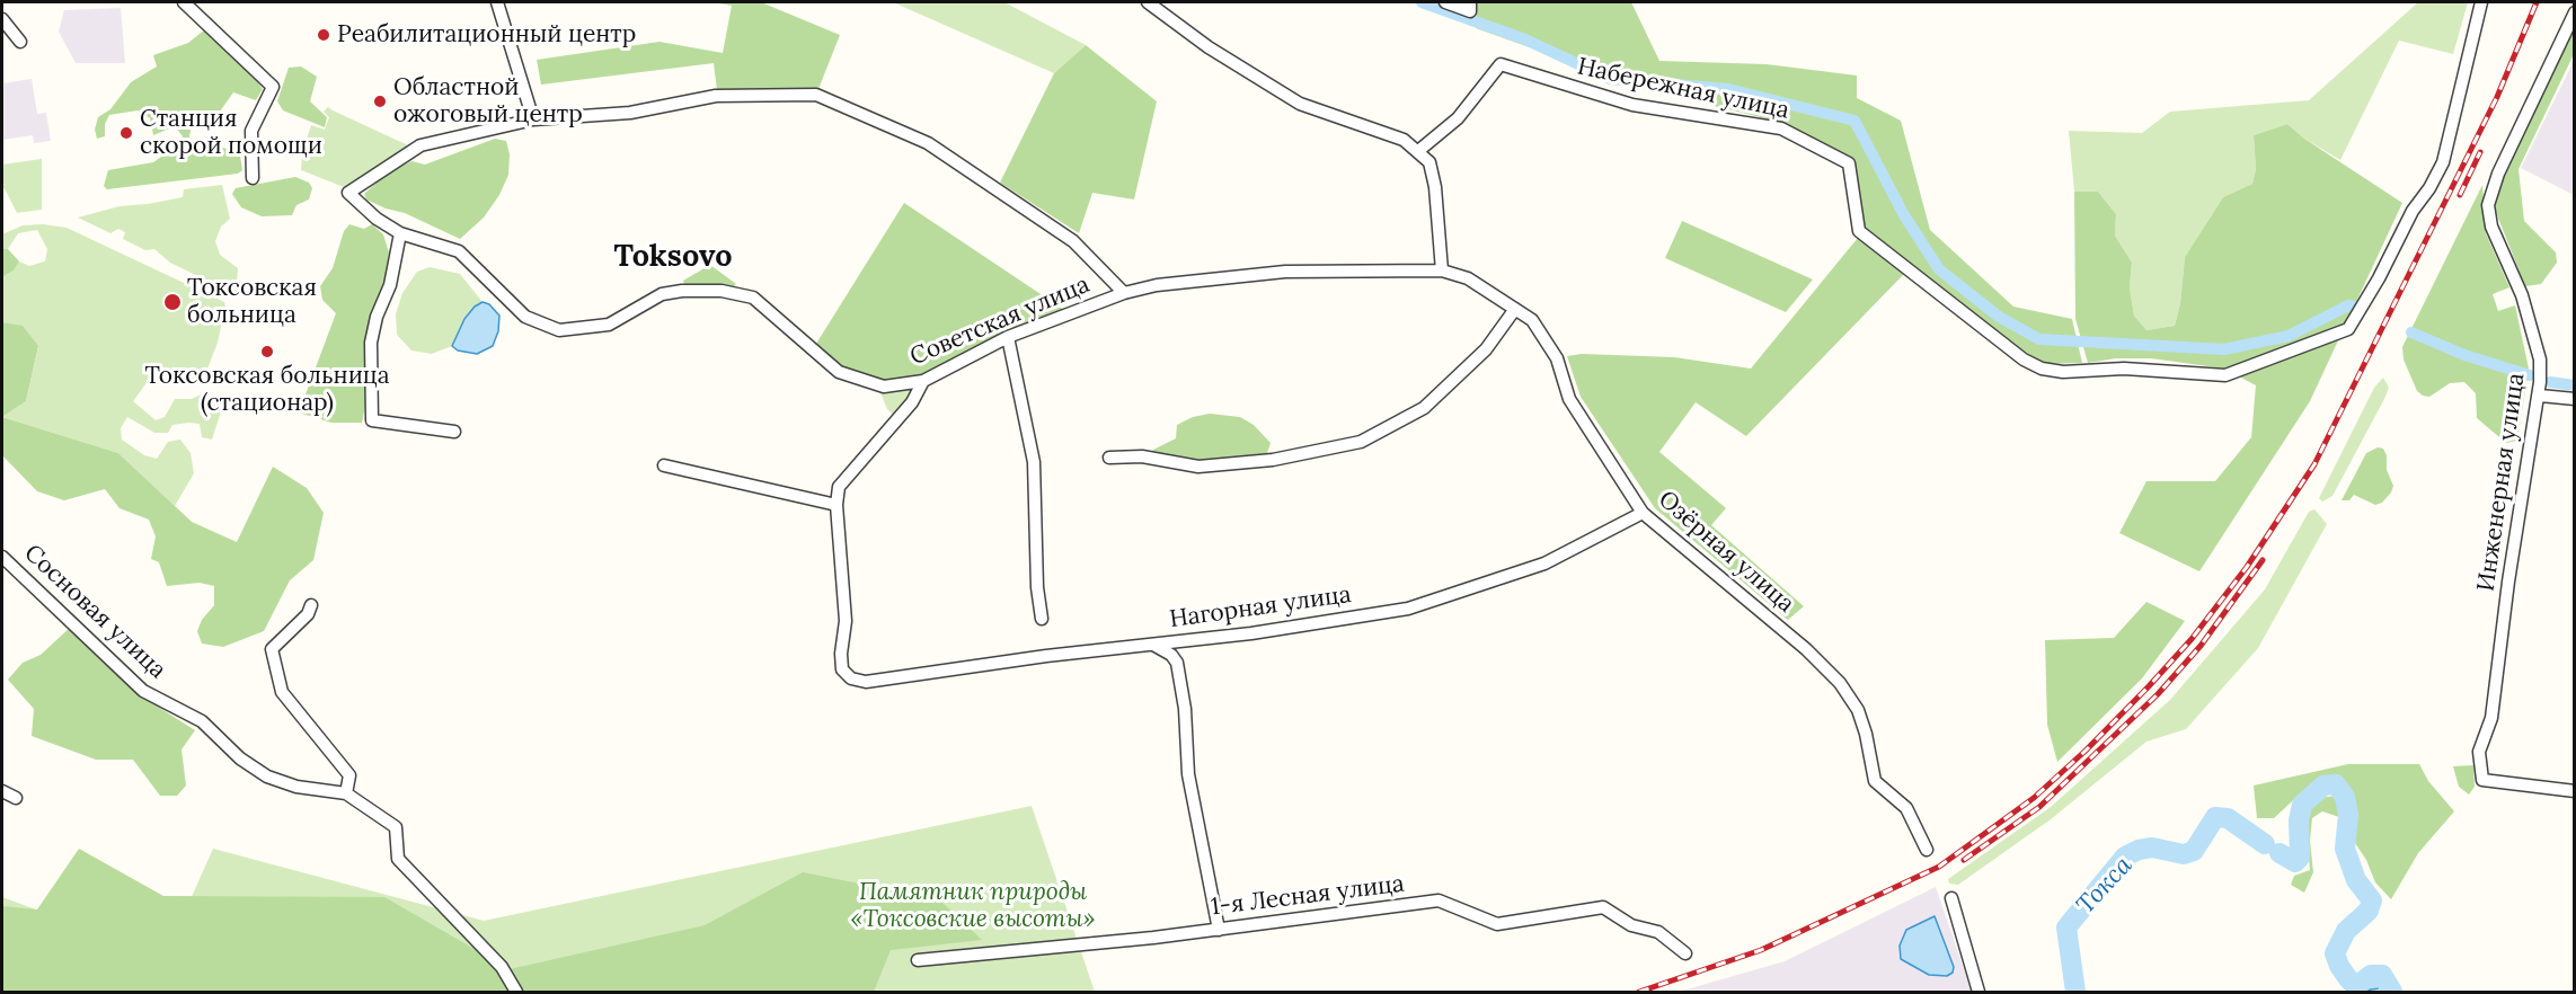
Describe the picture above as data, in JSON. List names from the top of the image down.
{
  "streets": {
    "street": [
      "Набережная улица",
      "Советская улица",
      "Инженерная улица",
      "Озёрная улица",
      "Нагорная улица",
      "Сосновая улица",
      "1-я Лесная улица"
    ]
  },
  "crossings": [
    ["Советская улица", "Озёрная улица"],
    ["Озёрная улица", "Нагорная улица"]
  ],
  "districts": ["Toksovo"],
  "water": ["Токса"],
  "parks": ["Памятник природы «Токсовские высоты»"],
  "places": [
    "Реабилитационный центр",
    "Областной ожоговый центр",
    "Станция скорой помощи",
    "Токсовская больница",
    "Токсовская больница (стационар)"
  ]
}
